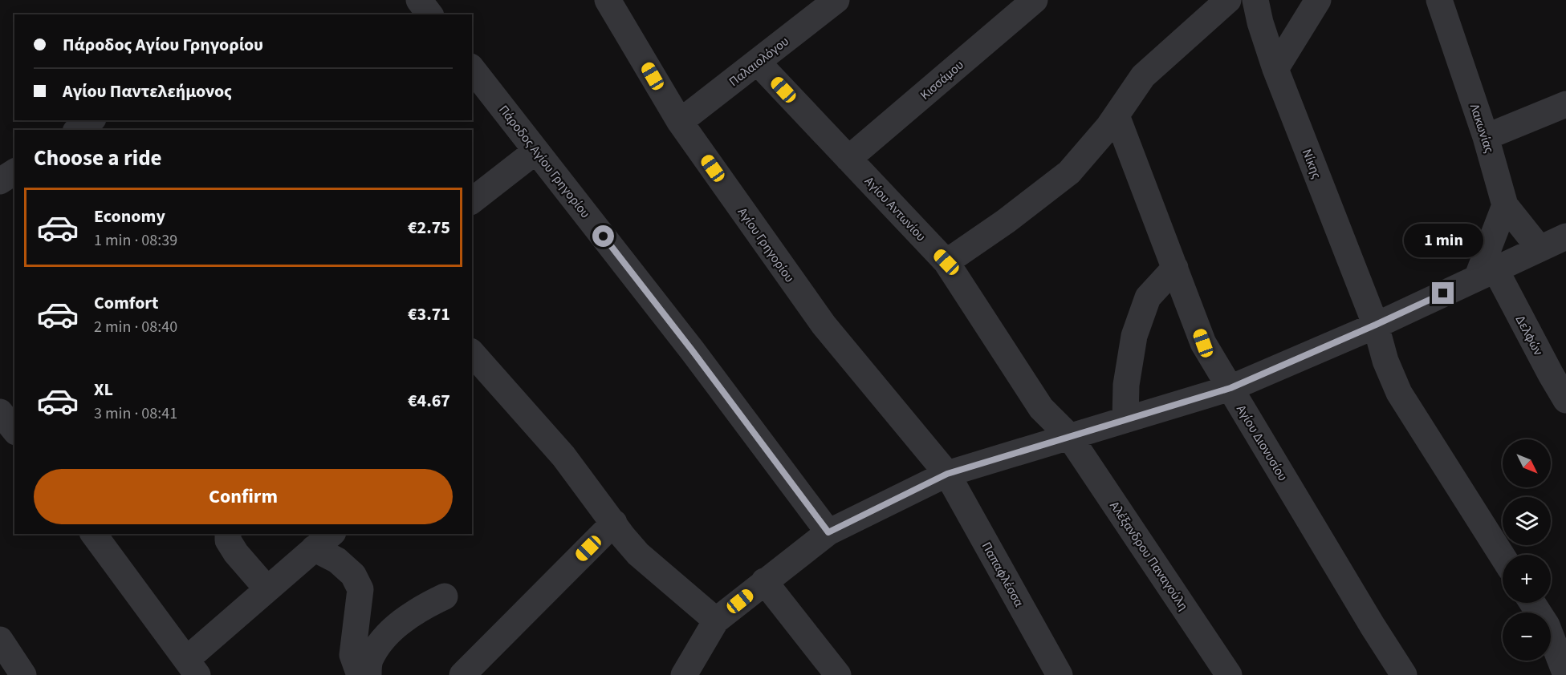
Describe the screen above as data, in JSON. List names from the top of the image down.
{
  "streets": {
    "street": [
      "Παλαιολόγου",
      "Κισσάμου",
      "Λακωνίας",
      "Πάροδος Αγίου Γρηγορίου",
      "Νίκης",
      "Αγίου Αντωνίου",
      "Αγίου Γρηγορίου",
      "Δελφών",
      "Αγίου Διονυσίου",
      "Αλέξανδρου Παναγούλη",
      "Παπαφλέσσα"
    ]
  },
  "crossings": [
    ["Παλαιολόγου", "Αγίου Αντωνίου"],
    ["Παλαιολόγου", "Αγίου Γρηγορίου"],
    ["Κισσάμου", "Αγίου Αντωνίου"],
    ["Αγίου Αντωνίου", "Αλέξανδρου Παναγούλη"],
    ["Αγίου Γρηγορίου", "Παπαφλέσσα"]
  ],
  "north": "bottom right",
  "page": {
    "banner": ["Πάροδος Αγίου Γρηγορίου", "Αγίου Παντελεήμονος"],
    "heading": "Choose a ride",
    "list": [
      {
        "name": "Economy",
        "note": "1 min · 08:39",
        "value": "€2.75"
      },
      {
        "name": "Comfort",
        "note": "2 min · 08:40",
        "value": "€3.71"
      },
      {
        "name": "XL",
        "note": "3 min · 08:41",
        "value": "€4.67"
      }
    ],
    "bubble": "1 min",
    "map_buttons": ["+", "−"],
    "buttons": "Confirm"
  }
}
